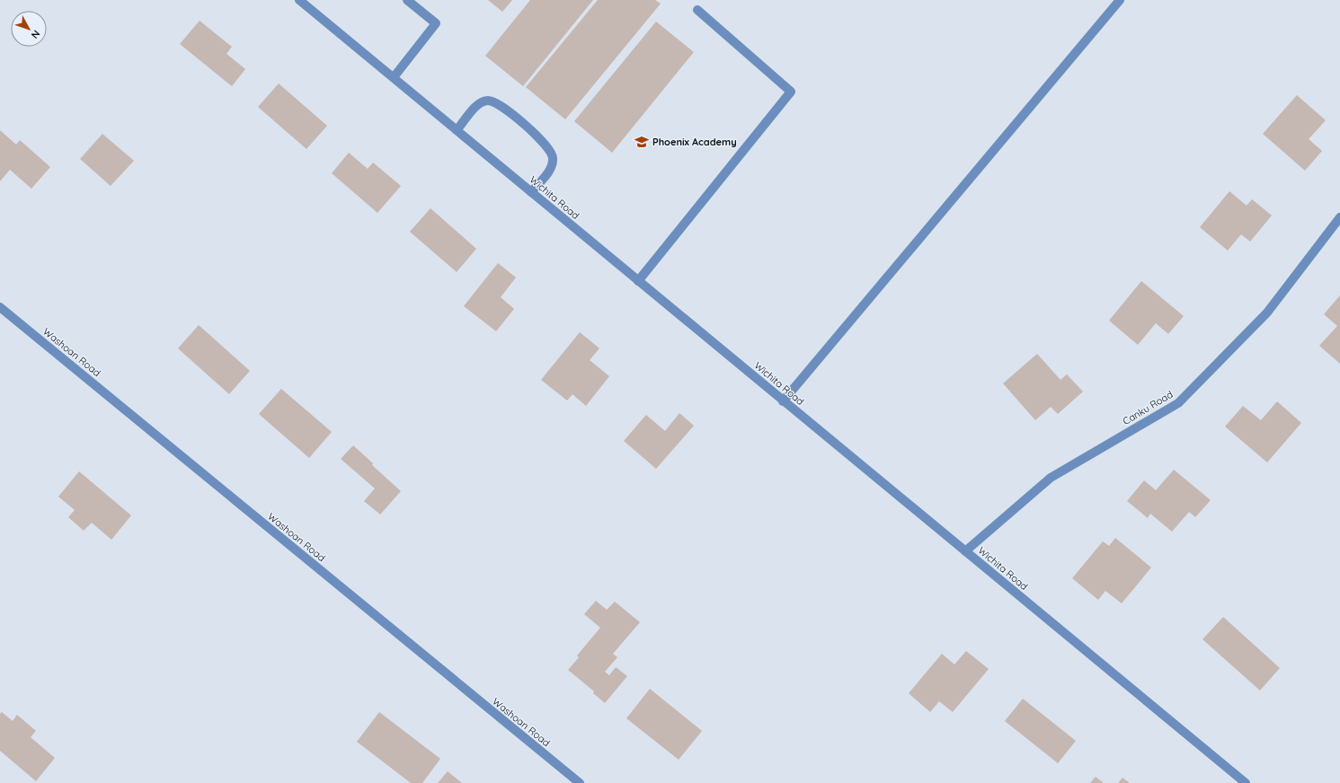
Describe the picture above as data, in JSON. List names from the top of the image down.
{
  "streets": {
    "street": ["Wichita Road", "Washoan Road", "Canku Road"]
  },
  "crossings": [
    ["Wichita Road", "Canku Road"]
  ],
  "places": {
    "school or university": ["Phoenix Academy"]
  },
  "north": "bottom right"
}
